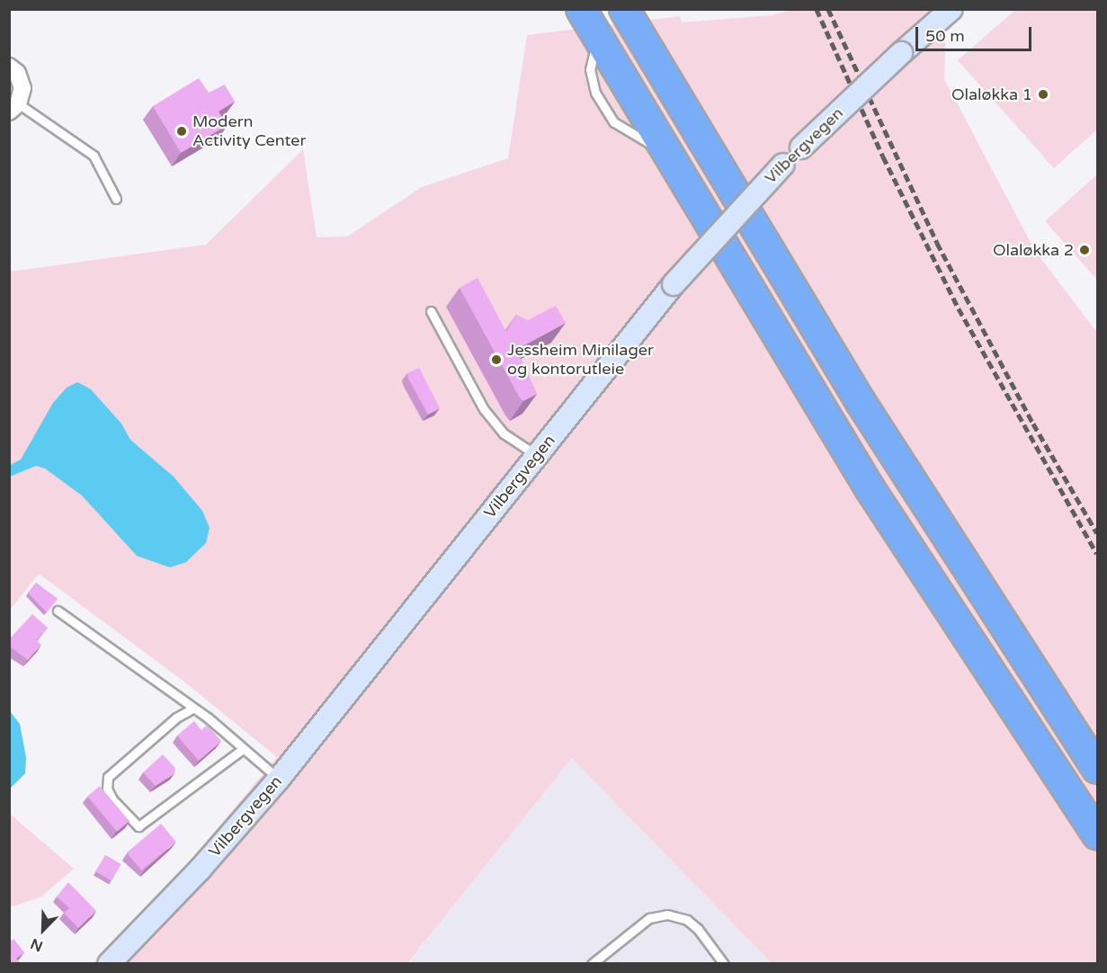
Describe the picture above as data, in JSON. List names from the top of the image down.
{
  "streets": {
    "main road": ["Vilbergvegen"]
  },
  "places": [
    "Olaløkka 1",
    "Modern Activity Center",
    "Olaløkka 2",
    "Jessheim Minilager og kontorutleie"
  ],
  "scale_bar": "50 m",
  "north": "bottom left"
}
